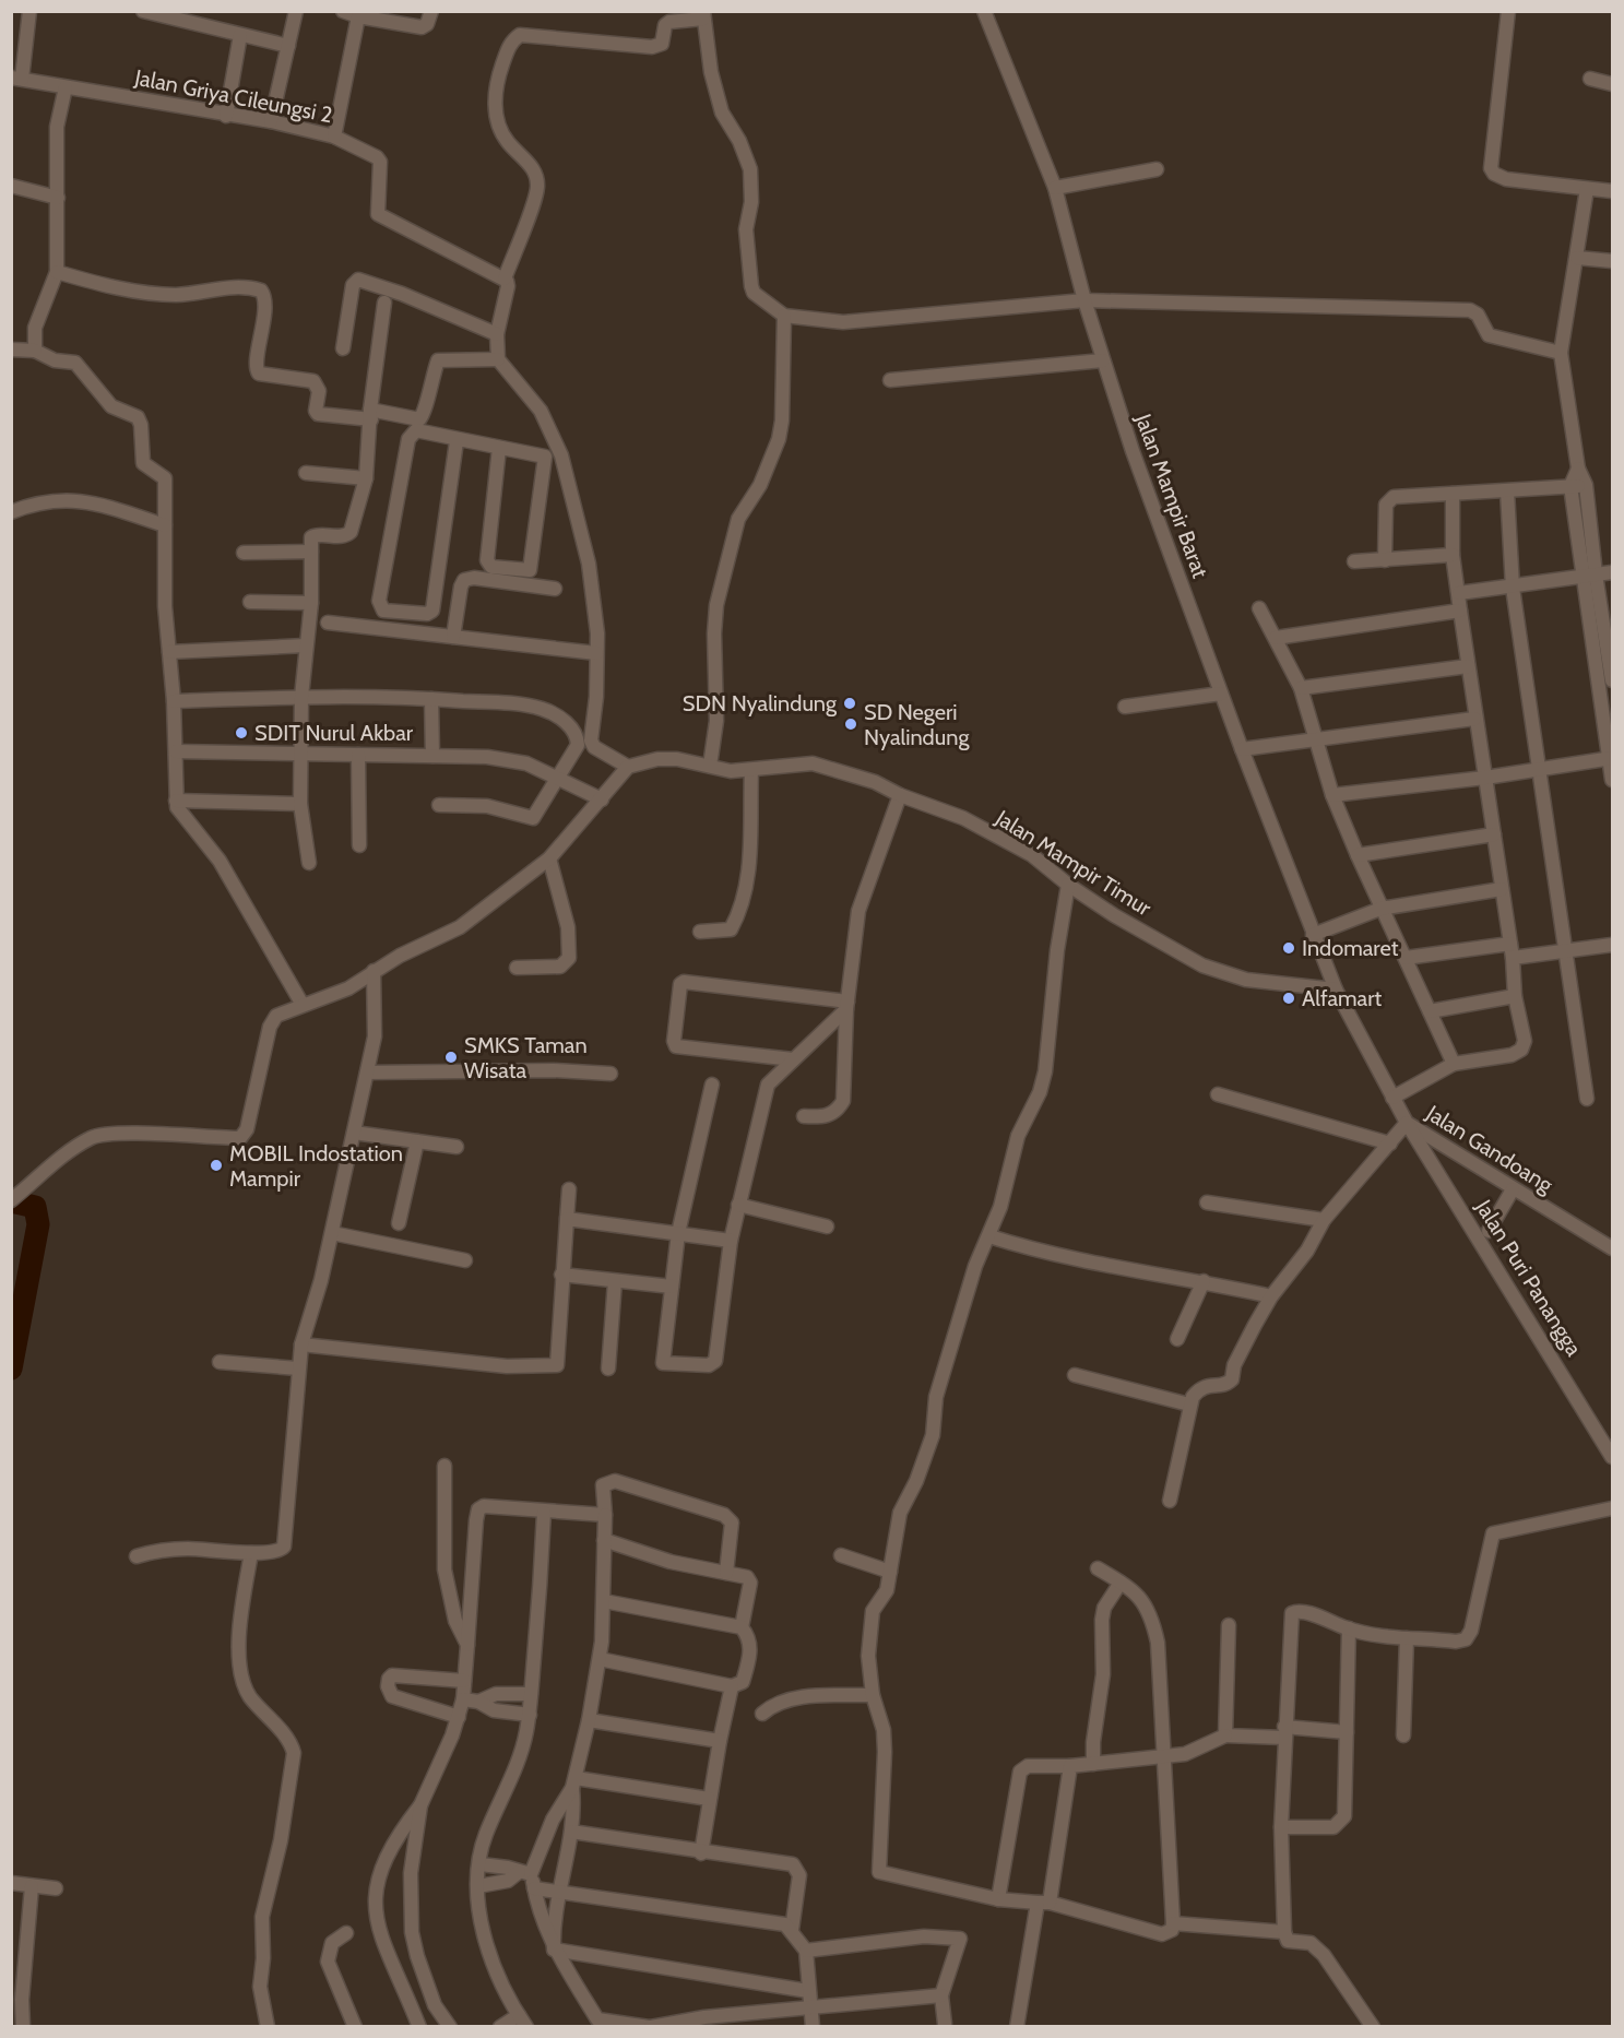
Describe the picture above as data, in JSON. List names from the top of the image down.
{
  "streets": {
    "street": [
      "Jalan Griya Cileungsi 2",
      "Jalan Mampir Barat",
      "Jalan Mampir Timur",
      "Jalan Gandoang",
      "Jalan Puri Panangga"
    ]
  },
  "crossings": [
    ["Jalan Mampir Barat", "Jalan Mampir Timur"],
    ["Jalan Mampir Barat", "Jalan Gandoang"],
    ["Jalan Mampir Timur", "Jalan Gandoang"],
    ["Jalan Gandoang", "Jalan Puri Panangga"]
  ],
  "places": [
    "SDN Nyalindung",
    "SD Negeri Nyalindung",
    "SDIT Nurul Akbar",
    "Indomaret",
    "Alfamart",
    "SMKS Taman Wisata",
    "MOBIL Indostation Mampir"
  ]
}
